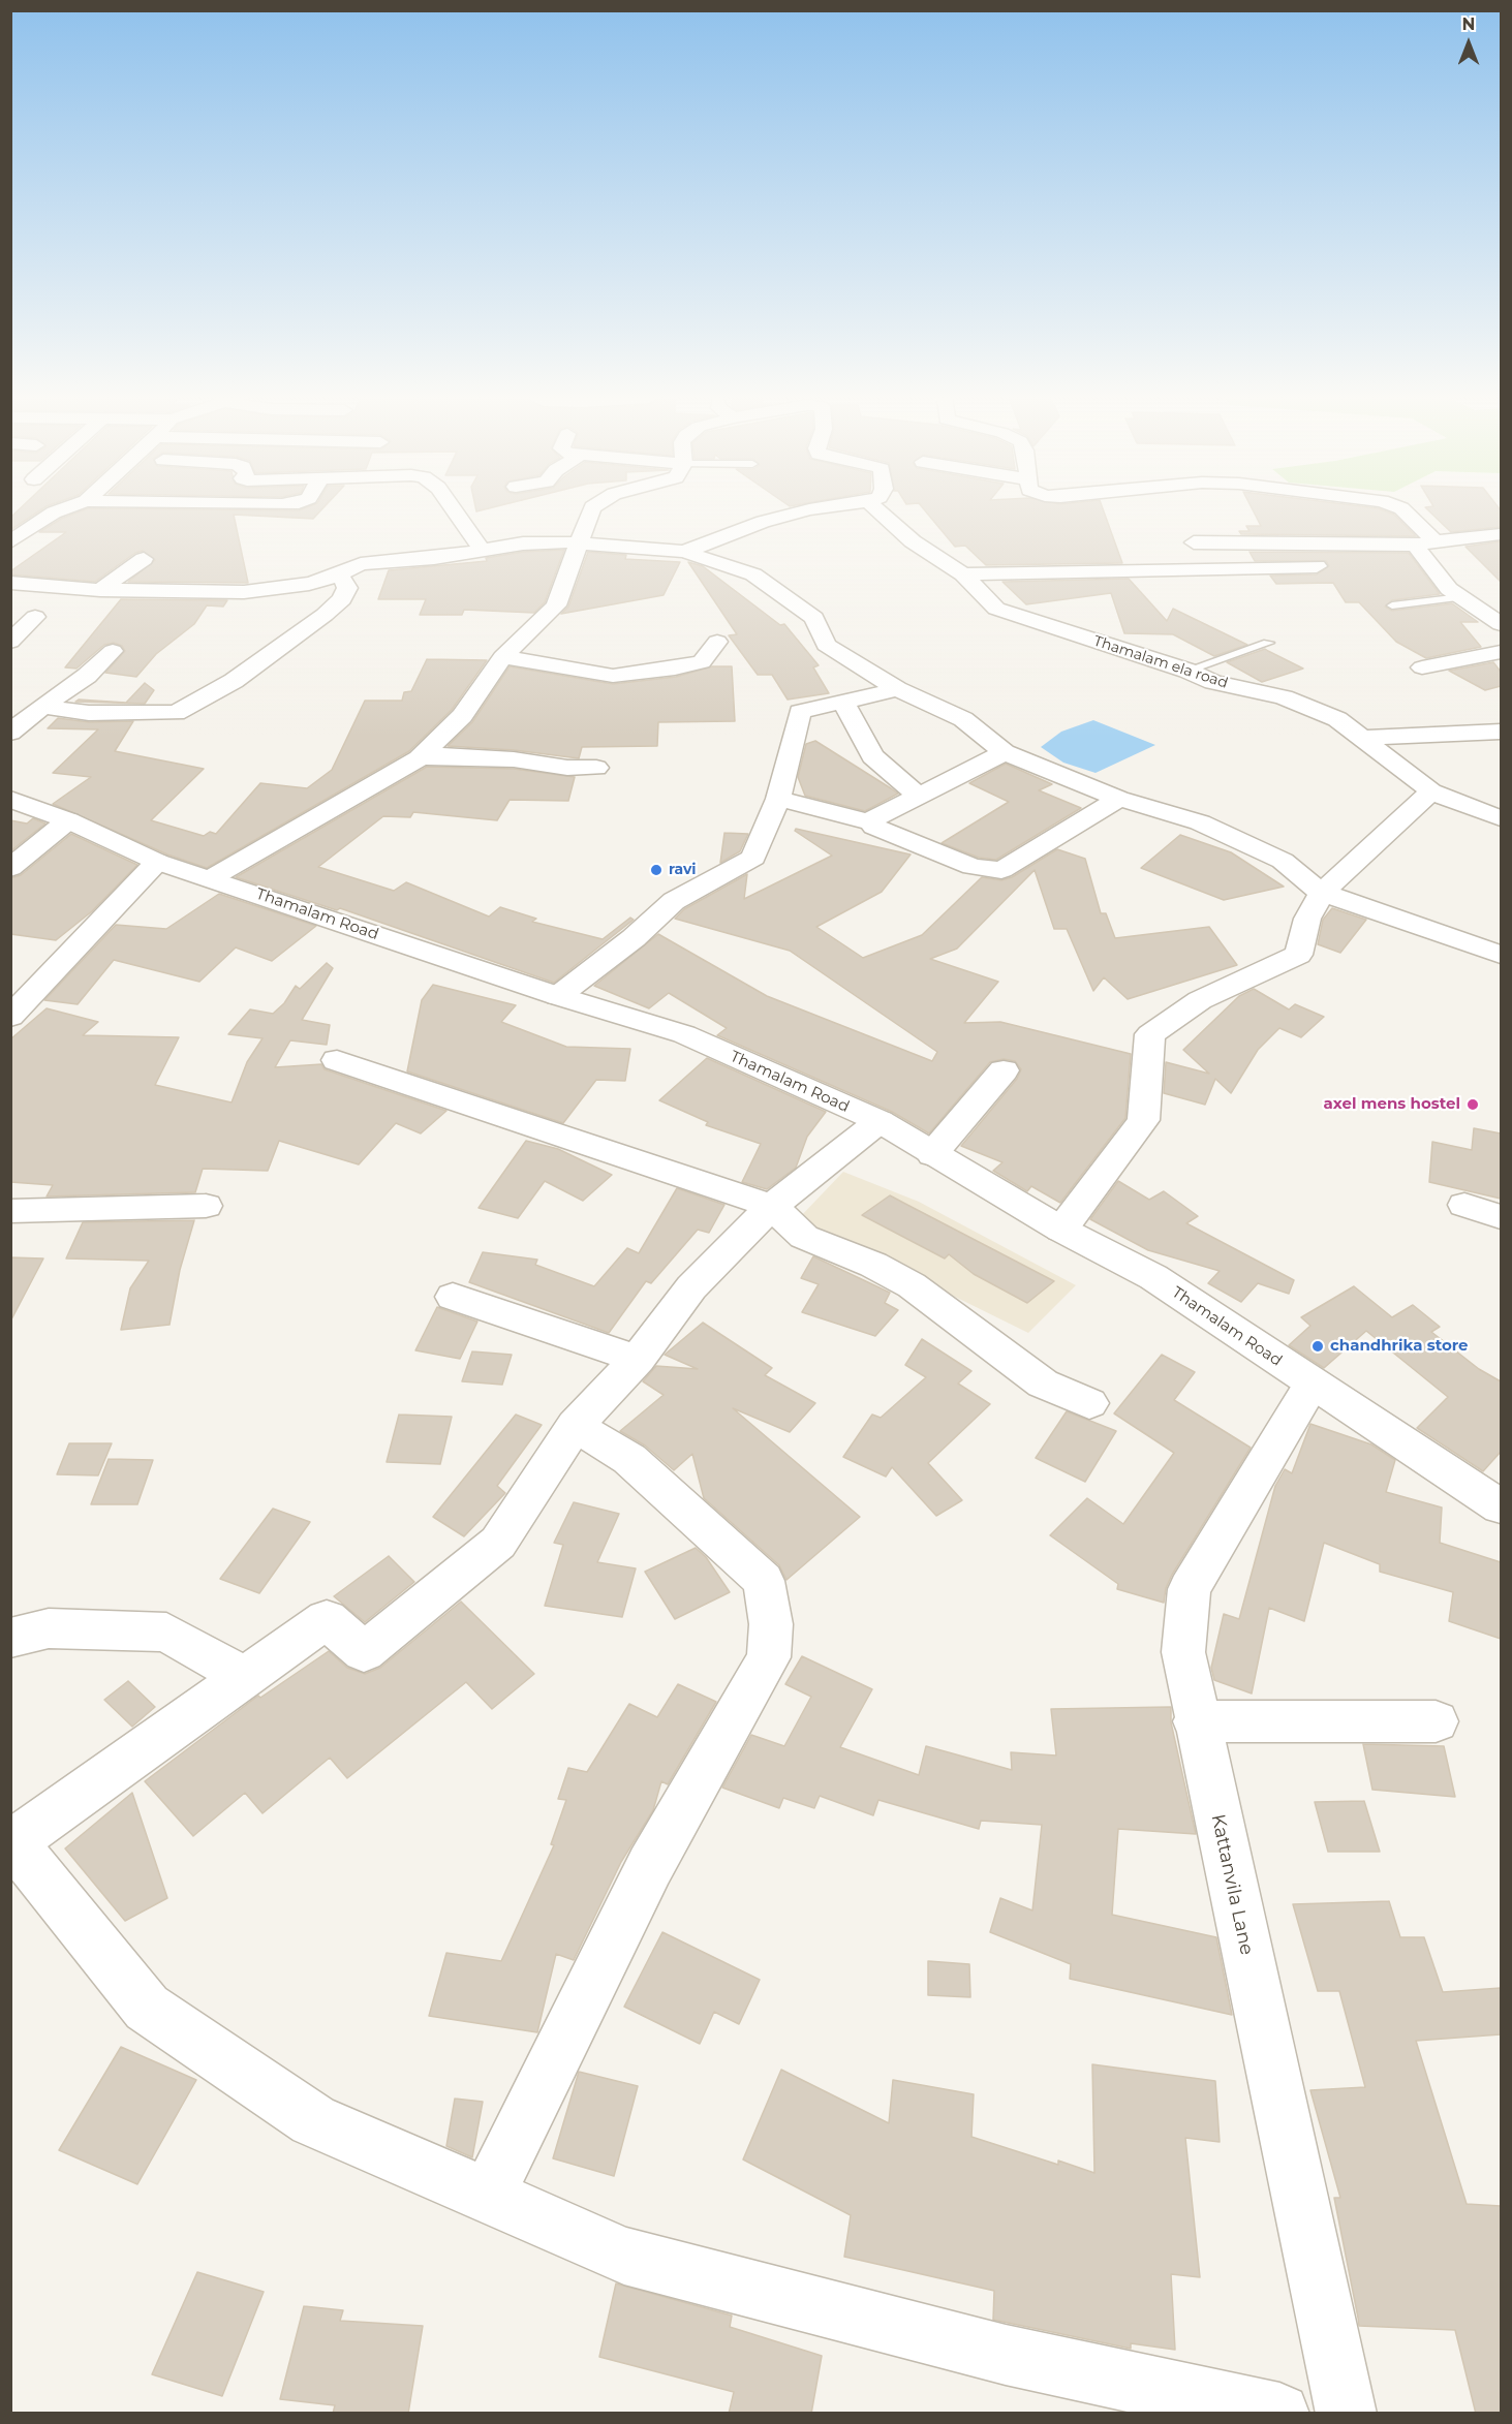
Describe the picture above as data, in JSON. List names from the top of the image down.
{
  "streets": {
    "street": ["Thamalam ela road", "Thamalam Road", "Kattanvila Lane"]
  },
  "crossings": [
    ["Thamalam Road", "Kattanvila Lane"]
  ],
  "places": ["ravi", "axel mens hostel", "chandhrika store"],
  "north": "top"
}
